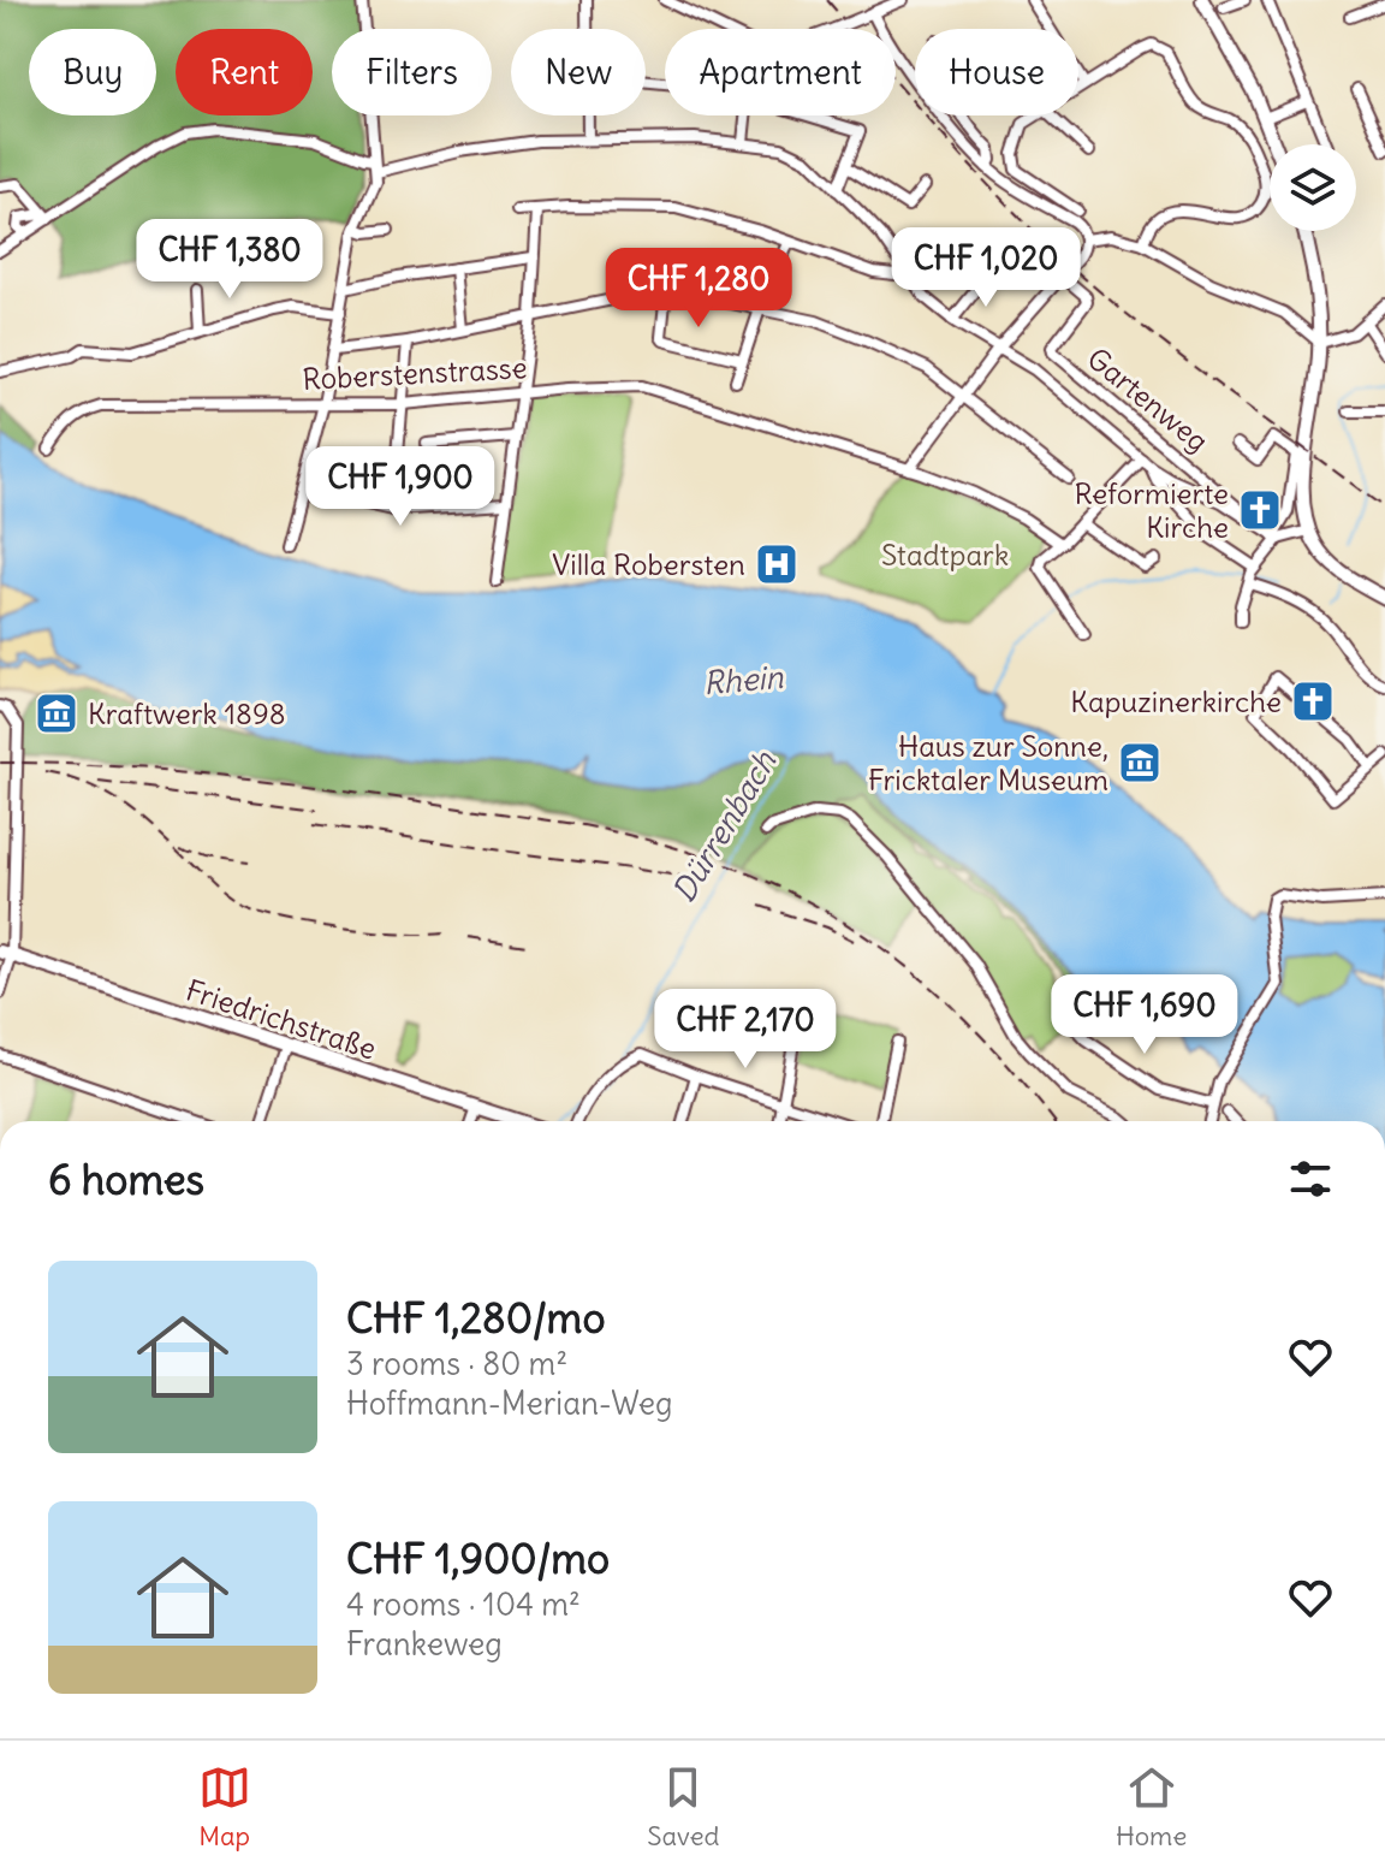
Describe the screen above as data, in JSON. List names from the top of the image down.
{
  "streets": {
    "main road": ["Friedrichstraße"],
    "street": ["Roberstenstrasse", "Gartenweg"]
  },
  "water": ["Rhein", "Dürrenbach"],
  "parks": ["Stadtpark"],
  "places": {
    "church": ["Reformierte Kirche", "Kapuzinerkirche"],
    "hospital": ["Villa Robersten"],
    "museum": ["Kraftwerk 1898", "Haus zur Sonne, Fricktaler Museum"]
  },
  "page": {
    "chip": [
      "Buy",
      "Rent",
      "Filters",
      "New",
      "Apartment",
      "House"
    ],
    "price": [
      "CHF 1,380",
      "CHF 1,020",
      "CHF 1,280",
      "CHF 1,900",
      "CHF 1,690",
      "CHF 2,170"
    ],
    "heading": "6 homes",
    "list": [
      {
        "name": "CHF 1,280/mo",
        "note": "3 rooms · 80 m² · Hoffmann-Merian-Weg"
      },
      {
        "name": "CHF 1,900/mo",
        "note": "4 rooms · 104 m² · Frankeweg"
      }
    ],
    "tabs": ["Map", "Saved", "Home"]
  }
}
